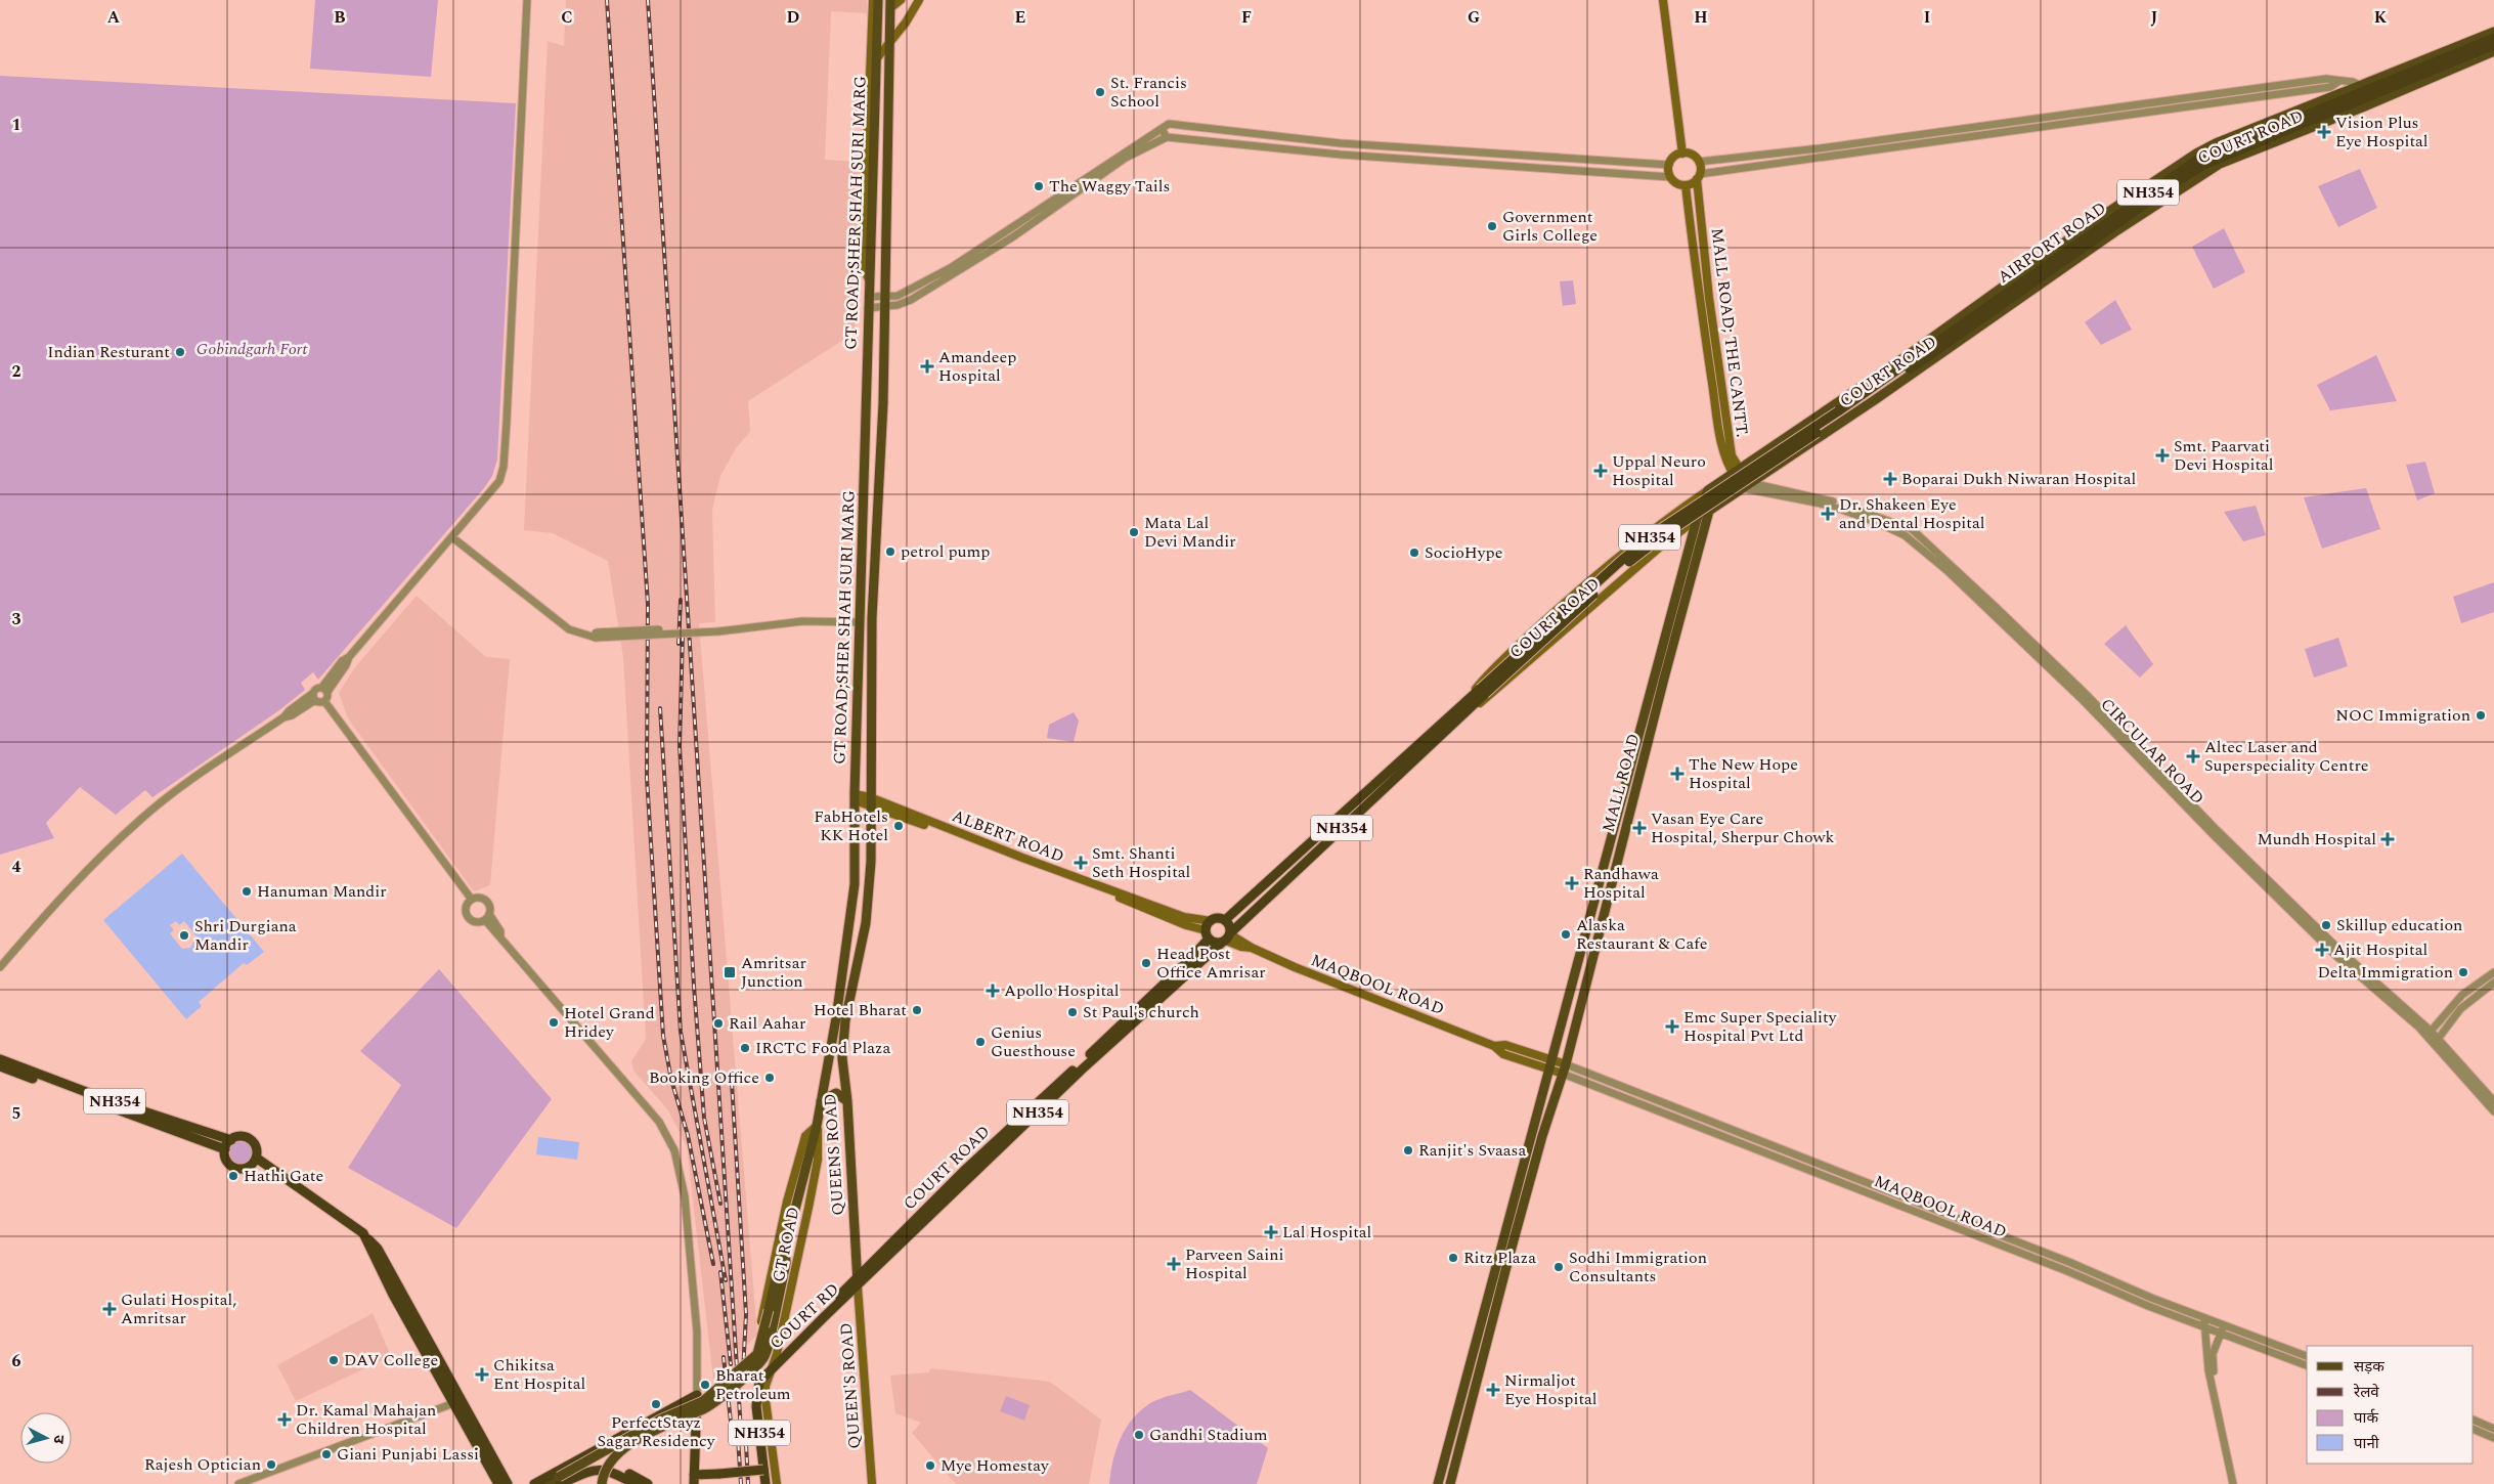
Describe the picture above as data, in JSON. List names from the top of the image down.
{
  "streets": {
    "highway": [
      "COURT ROAD",
      "NH354",
      "AIRPORT ROAD",
      "COURT RD"
    ],
    "main road": [
      "GT ROAD;SHER SHAH SURI MARG",
      "MALL ROAD; THE CANTT.",
      "MALL ROAD",
      "ALBERT ROAD",
      "MAQBOOL ROAD",
      "QUEENS ROAD",
      "GT ROAD",
      "QUEEN'S ROAD"
    ],
    "street": ["CIRCULAR ROAD"]
  },
  "crossings": [
    ["COURT ROAD", "NH354"],
    ["COURT ROAD", "AIRPORT ROAD"],
    ["COURT ROAD", "MALL ROAD; THE CANTT."],
    ["COURT ROAD", "CIRCULAR ROAD"],
    ["COURT ROAD", "MALL ROAD"],
    ["COURT ROAD", "ALBERT ROAD"],
    ["COURT ROAD", "MAQBOOL ROAD"],
    ["COURT ROAD", "QUEENS ROAD"],
    ["COURT ROAD", "COURT RD"],
    ["COURT ROAD", "QUEEN'S ROAD"],
    ["NH354", "AIRPORT ROAD"],
    ["NH354", "ALBERT ROAD"],
    ["NH354", "MAQBOOL ROAD"],
    ["NH354", "GT ROAD"],
    ["NH354", "COURT RD"],
    ["GT ROAD;SHER SHAH SURI MARG", "ALBERT ROAD"],
    ["GT ROAD;SHER SHAH SURI MARG", "QUEENS ROAD"],
    ["GT ROAD;SHER SHAH SURI MARG", "GT ROAD"],
    ["MALL ROAD; THE CANTT.", "CIRCULAR ROAD"],
    ["MALL ROAD", "MAQBOOL ROAD"],
    ["ALBERT ROAD", "MAQBOOL ROAD"],
    ["QUEENS ROAD", "COURT RD"],
    ["QUEENS ROAD", "QUEEN'S ROAD"],
    ["GT ROAD", "COURT RD"],
    ["COURT RD", "QUEEN'S ROAD"]
  ],
  "parks": ["Gobindgarh Fort"],
  "places": {
    "other": [
      "St. Francis School",
      "The Waggy Tails",
      "Government Girls College",
      "Indian Resturant",
      "Mata Lal Devi Mandir",
      "petrol pump",
      "SocioHype",
      "NOC Immigration",
      "FabHotels KK Hotel",
      "Hanuman Mandir",
      "Skillup education",
      "Alaska Restaurant & Cafe",
      "Shri Durgiana Mandir",
      "Head Post Office Amrisar",
      "Delta Immigration",
      "Hotel Bharat",
      "St Paul's church",
      "Hotel Grand Hridey",
      "Rail Aahar",
      "Genius Guesthouse",
      "IRCTC Food Plaza",
      "Booking Office",
      "Ranjit's Svaasa",
      "Hathi Gate",
      "Ritz Plaza",
      "Sodhi Immigration Consultants",
      "DAV College",
      "Bharat Petroleum",
      "PerfectStayz Sagar Residency",
      "Gandhi Stadium",
      "Giani Punjabi Lassi",
      "Rajesh Optician",
      "Mye Homestay"
    ],
    "health": [
      "Vision Plus Eye Hospital",
      "Amandeep Hospital",
      "Smt. Paarvati Devi Hospital",
      "Uppal Neuro Hospital",
      "Boparai Dukh Niwaran Hospital",
      "Dr. Shakeen Eye and Dental Hospital",
      "Altec Laser and Superspeciality Centre",
      "The New Hope Hospital",
      "Vasan Eye Care Hospital, Sherpur Chowk",
      "Mundh Hospital",
      "Smt. Shanti Seth Hospital",
      "Randhawa Hospital",
      "Ajit Hospital",
      "Apollo Hospital",
      "Emc Super Speciality Hospital Pvt Ltd",
      "Lal Hospital",
      "Parveen Saini Hospital",
      "Gulati Hospital, Amritsar",
      "Chikitsa Ent Hospital",
      "Nirmaljot Eye Hospital",
      "Dr. Kamal Mahajan Children Hospital"
    ],
    "transit": ["Amritsar Junction"]
  },
  "legend": [
    "सड़क",
    "रेलवे",
    "पार्क",
    "पानी"
  ],
  "north": "right",
  "grid": {
    "columns": [
      "A",
      "B",
      "C",
      "D",
      "E",
      "F",
      "G",
      "H",
      "I",
      "J",
      "K"
    ],
    "rows": [
      "1",
      "2",
      "3",
      "4",
      "5",
      "6"
    ]
  }
}
